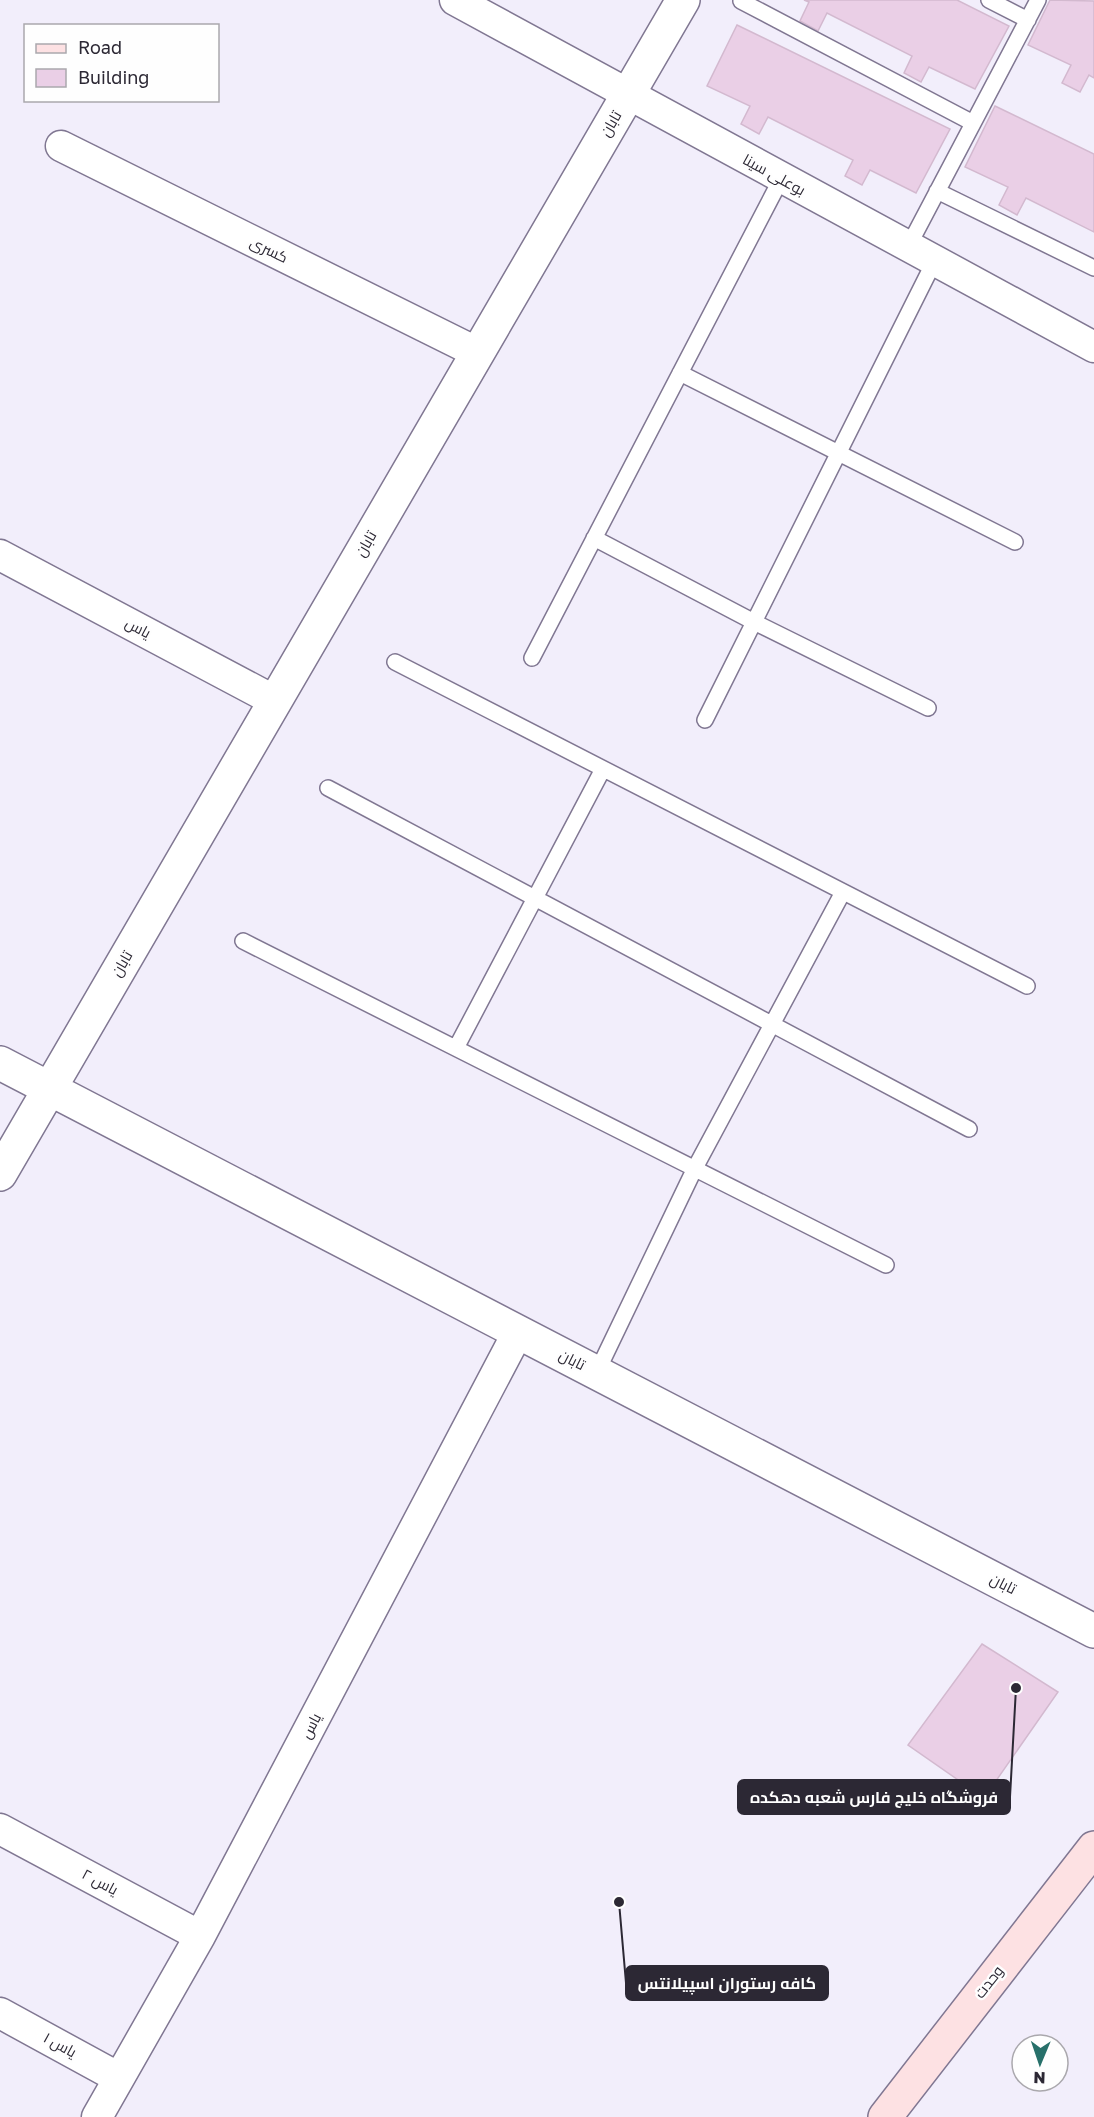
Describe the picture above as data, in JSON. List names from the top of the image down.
{
  "streets": {
    "main road": ["وحدت"],
    "street": [
      "تابان",
      "بوعلی سینا",
      "کسری",
      "یاس",
      "یاس ۲",
      "یاس ۱"
    ]
  },
  "crossings": [
    ["تابان", "بوعلی سینا"],
    ["تابان", "کسری"],
    ["تابان", "یاس"],
    ["یاس", "یاس ۲"],
    ["یاس", "یاس ۱"]
  ],
  "places": ["فروشگاه خلیج فارس شعبه دهکده", "کافه رستوران اسپیلانتس"],
  "legend": ["Road", "Building"],
  "north": "bottom"
}
